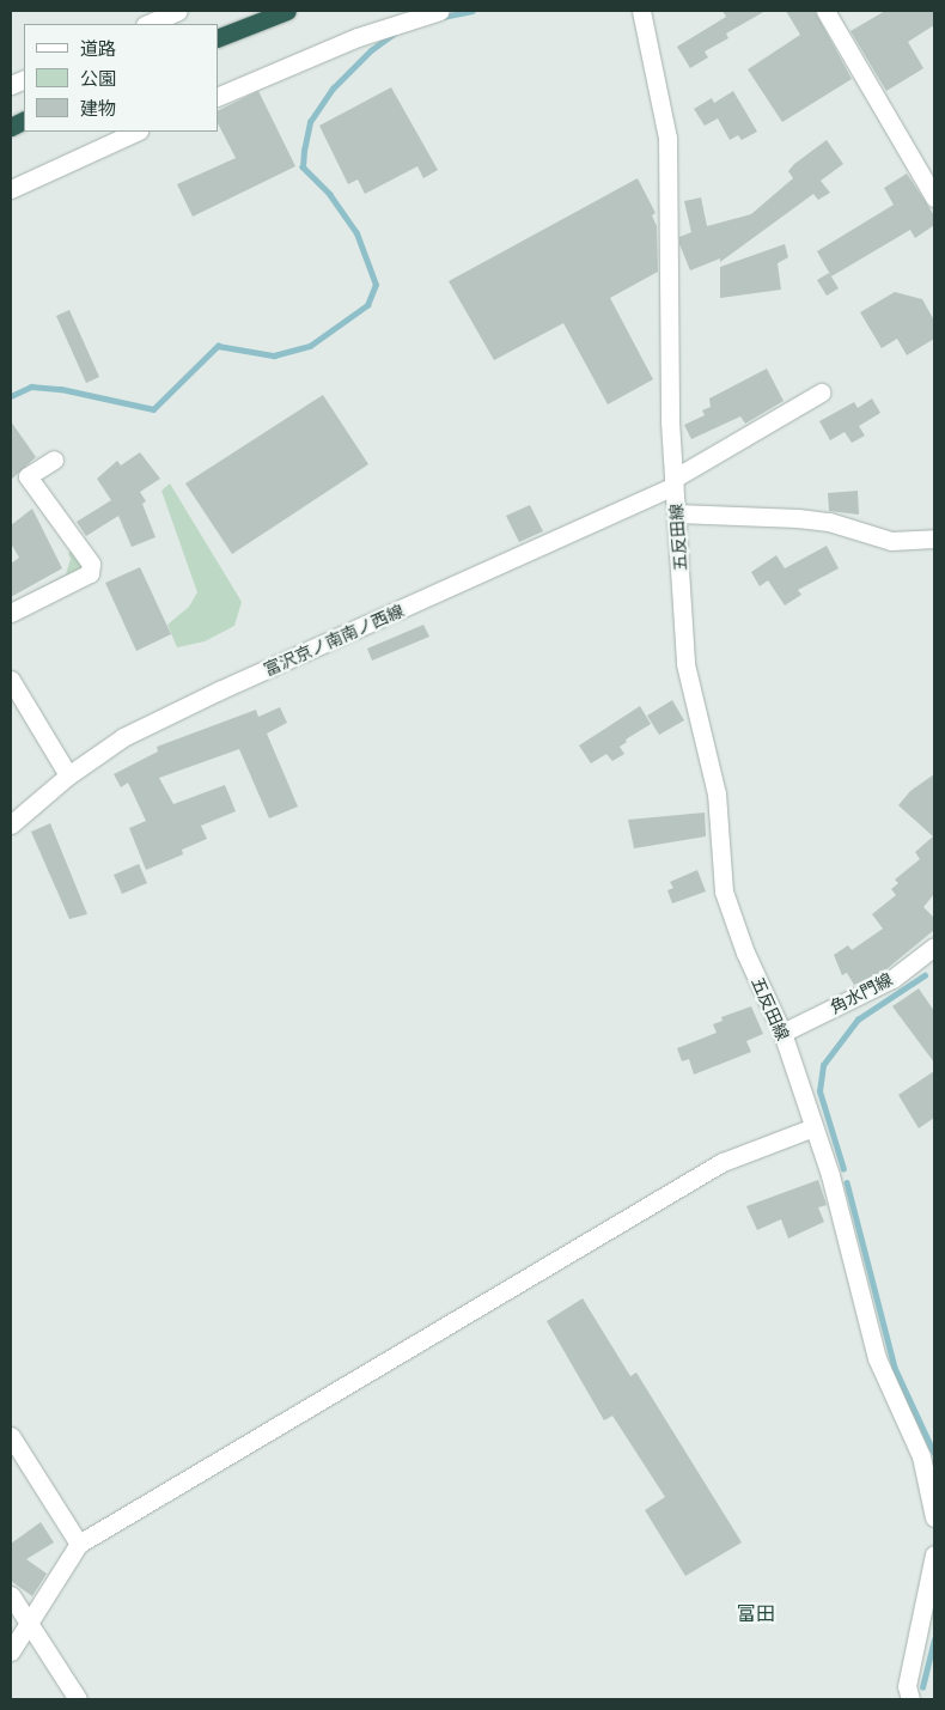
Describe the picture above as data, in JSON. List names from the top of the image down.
{
  "streets": {
    "street": ["五反田線", "富沢京ノ南南ノ西線", "角水門線"]
  },
  "crossings": [
    ["五反田線", "富沢京ノ南南ノ西線"],
    ["五反田線", "角水門線"]
  ],
  "districts": ["富田"],
  "legend": ["道路", "公園", "建物"]
}
